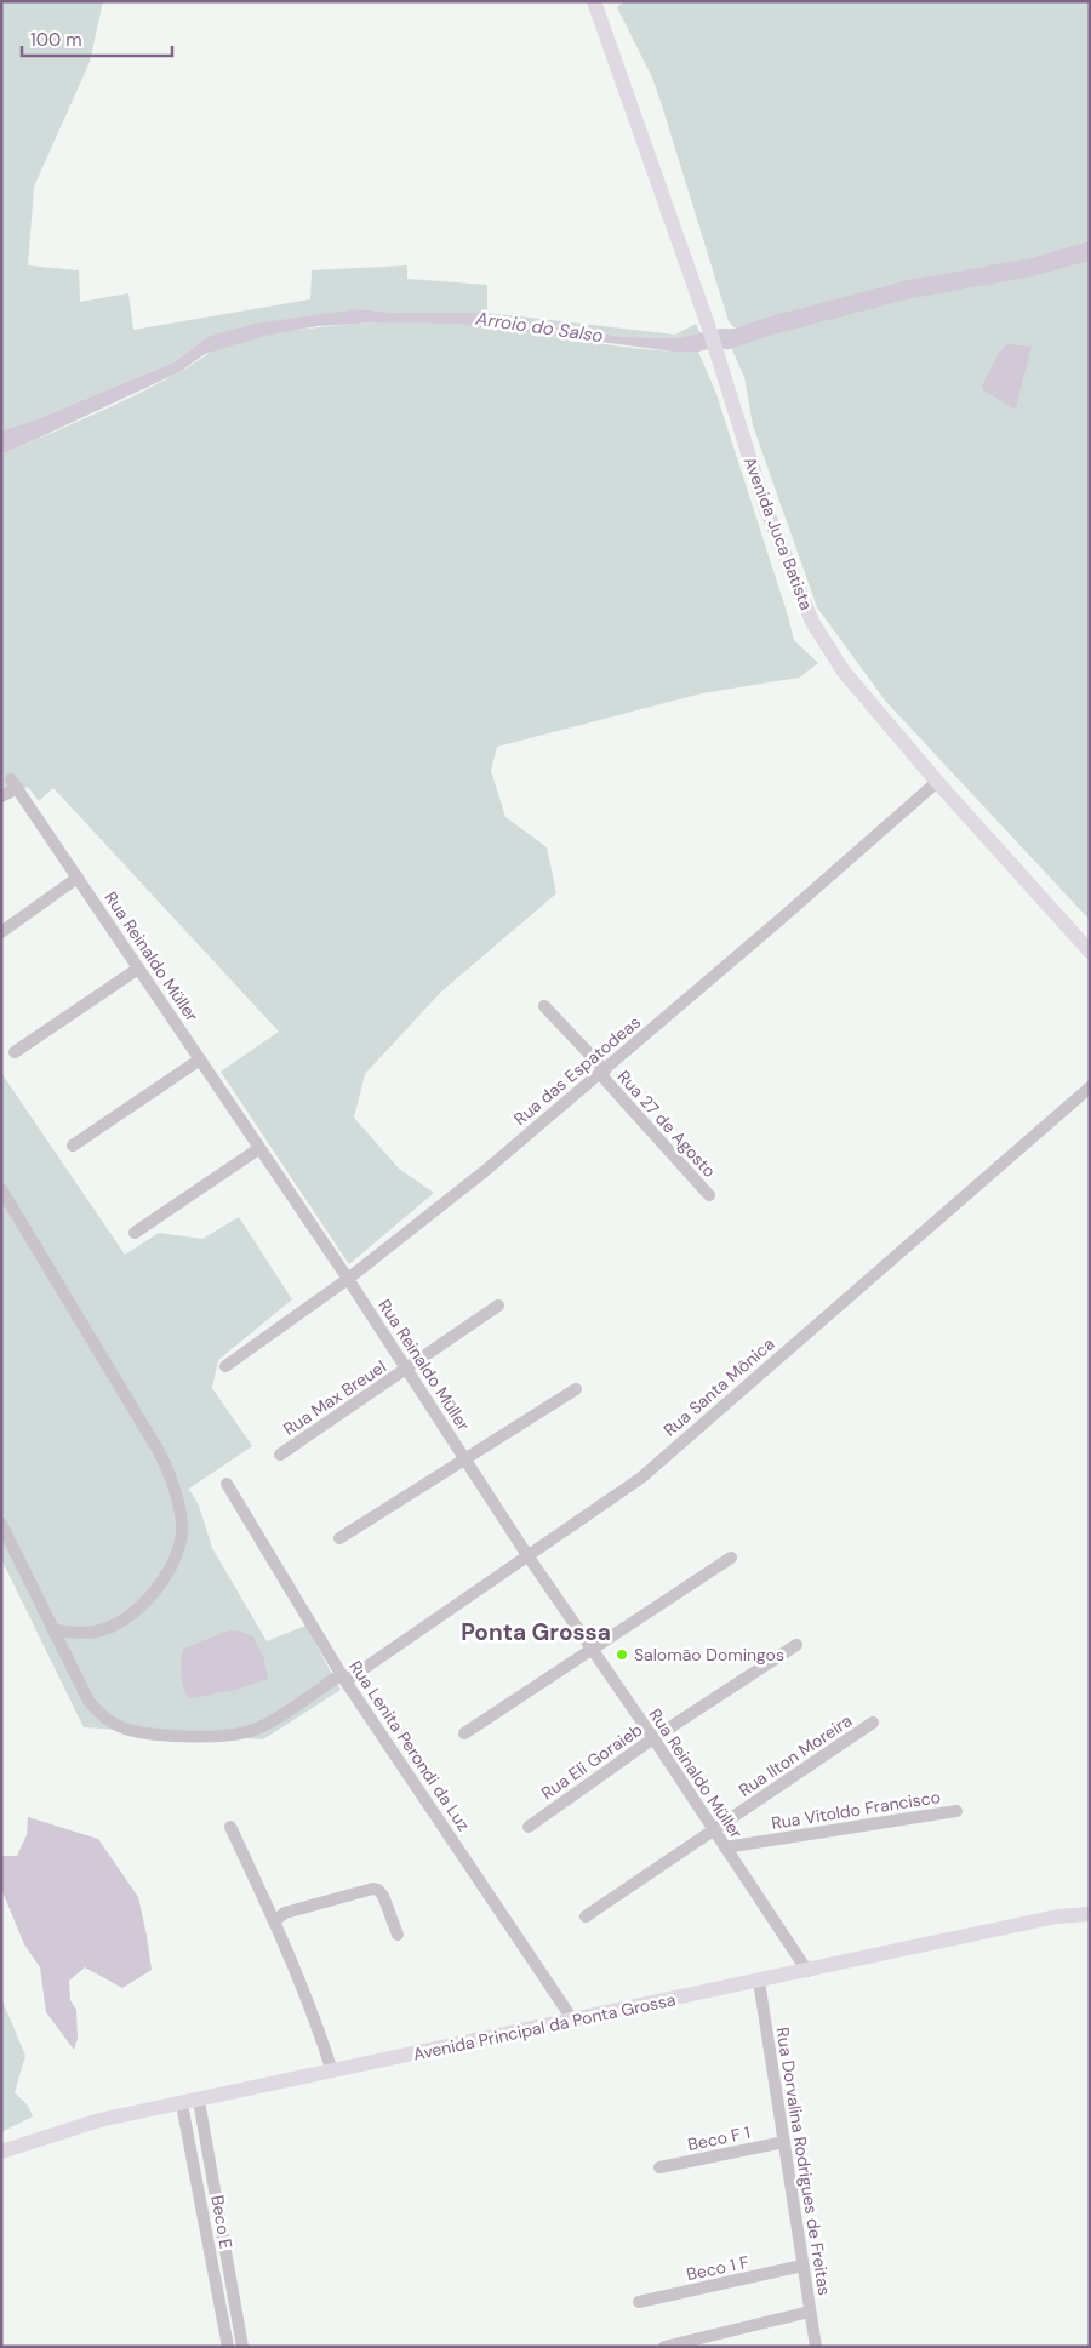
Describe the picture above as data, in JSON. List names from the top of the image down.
{
  "streets": {
    "main road": ["Avenida Juca Batista", "Avenida Principal da Ponta Grossa"],
    "street": [
      "Rua Reinaldo Müller",
      "Rua das Espatodeas",
      "Rua 27 de Agosto",
      "Rua Santa Mônica",
      "Rua Max Breuel",
      "Rua Lenita Perondi da Luz",
      "Rua Ilton Moreira",
      "Rua Eli Goraieb",
      "Rua Vitoldo Francisco",
      "Beco F 1",
      "Rua Dorvalina Rodrigues de Freitas",
      "Beco E",
      "Beco 1 F"
    ]
  },
  "crossings": [
    ["Avenida Juca Batista", "Rua das Espatodeas"],
    ["Rua Reinaldo Müller", "Rua das Espatodeas"],
    ["Rua Reinaldo Müller", "Rua Santa Mônica"],
    ["Rua Reinaldo Müller", "Rua Max Breuel"],
    ["Rua Reinaldo Müller", "Rua Ilton Moreira"],
    ["Rua Reinaldo Müller", "Rua Eli Goraieb"],
    ["Rua Reinaldo Müller", "Rua Vitoldo Francisco"],
    ["Rua Reinaldo Müller", "Avenida Principal da Ponta Grossa"],
    ["Rua das Espatodeas", "Rua 27 de Agosto"],
    ["Rua Santa Mônica", "Rua Lenita Perondi da Luz"],
    ["Rua Lenita Perondi da Luz", "Avenida Principal da Ponta Grossa"],
    ["Avenida Principal da Ponta Grossa", "Rua Dorvalina Rodrigues de Freitas"],
    ["Avenida Principal da Ponta Grossa", "Beco E"],
    ["Beco F 1", "Rua Dorvalina Rodrigues de Freitas"],
    ["Rua Dorvalina Rodrigues de Freitas", "Beco 1 F"]
  ],
  "districts": ["Ponta Grossa"],
  "water": ["Arroio do Salso"],
  "places": ["Salomão Domingos"],
  "scale_bar": "100 m"
}
